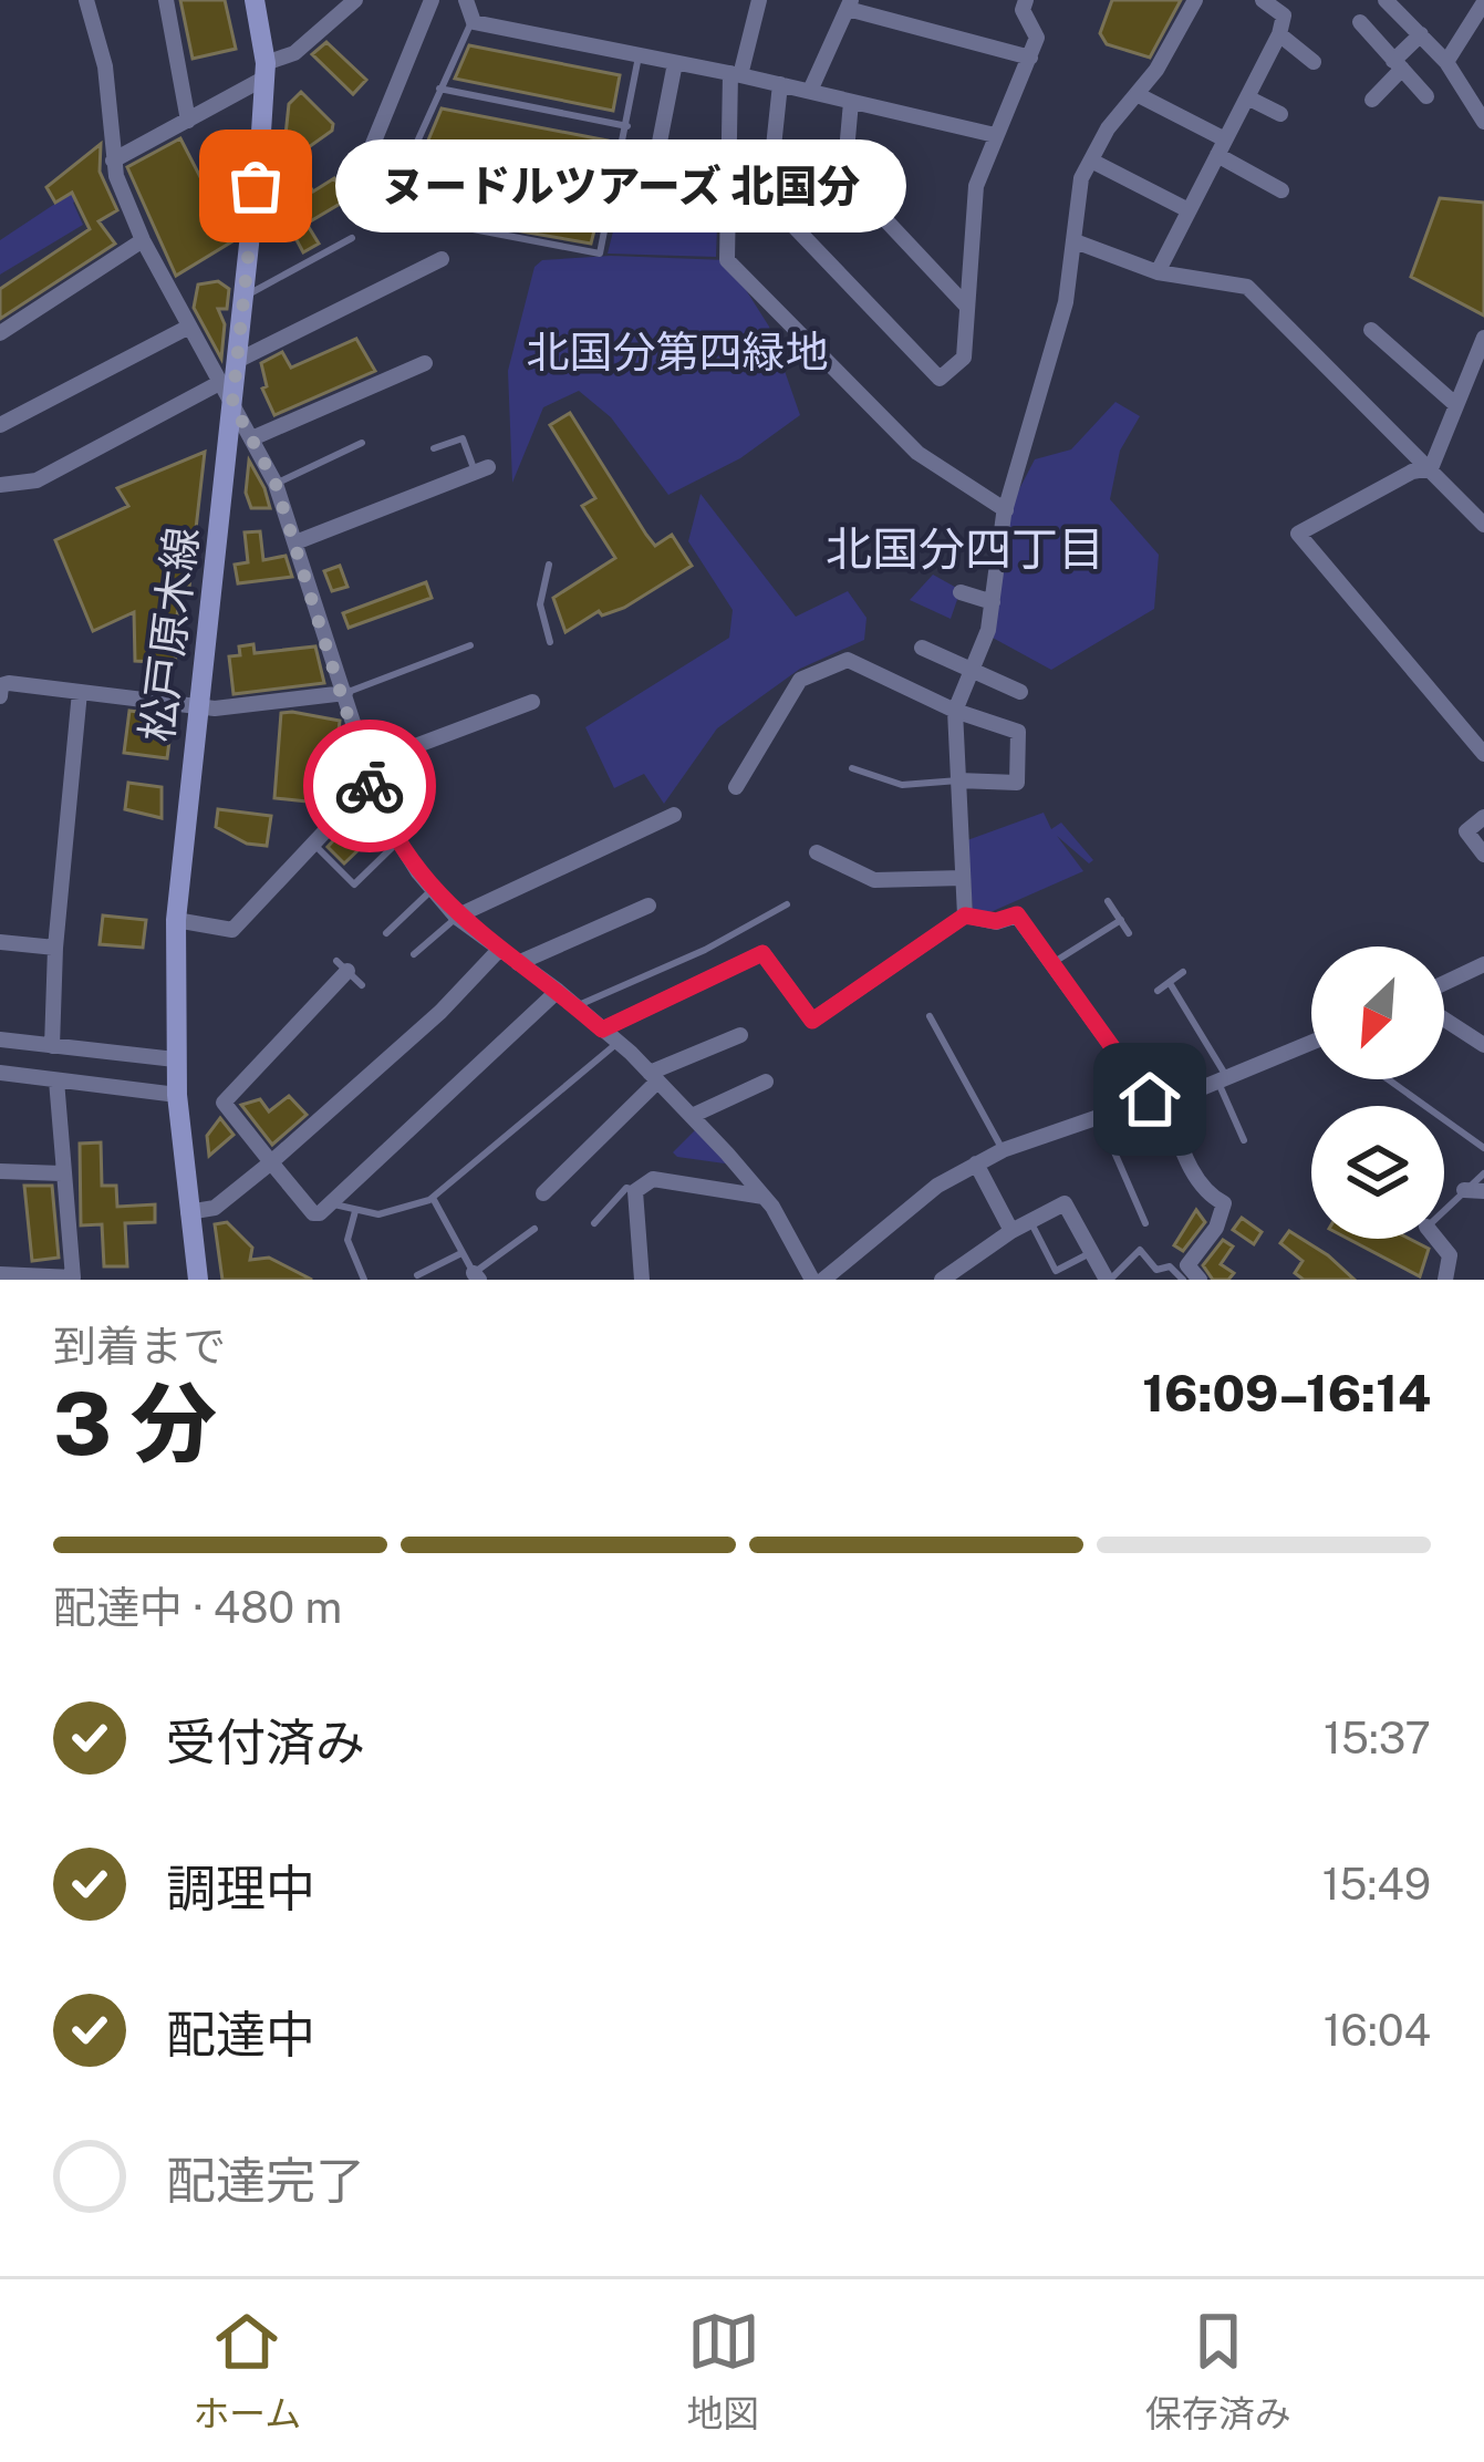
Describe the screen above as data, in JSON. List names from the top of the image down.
{
  "streets": {
    "main road": ["松戸原木線"]
  },
  "districts": ["北国分四丁目"],
  "parks": ["北国分第四緑地"],
  "places": ["ヌードルツアーズ 北国分"],
  "north": "bottom left",
  "page": {
    "bubble": "ヌードルツアーズ 北国分",
    "heading": ["3 分", "到着まで", "16:09–16:14"],
    "bar": "配達中 · 480 m",
    "list": [
      ["受付済み", "15:37"],
      ["調理中", "15:49"],
      ["配達中", "16:04"],
      "配達完了"
    ],
    "tabs": ["ホーム", "地図", "保存済み"]
  }
}
